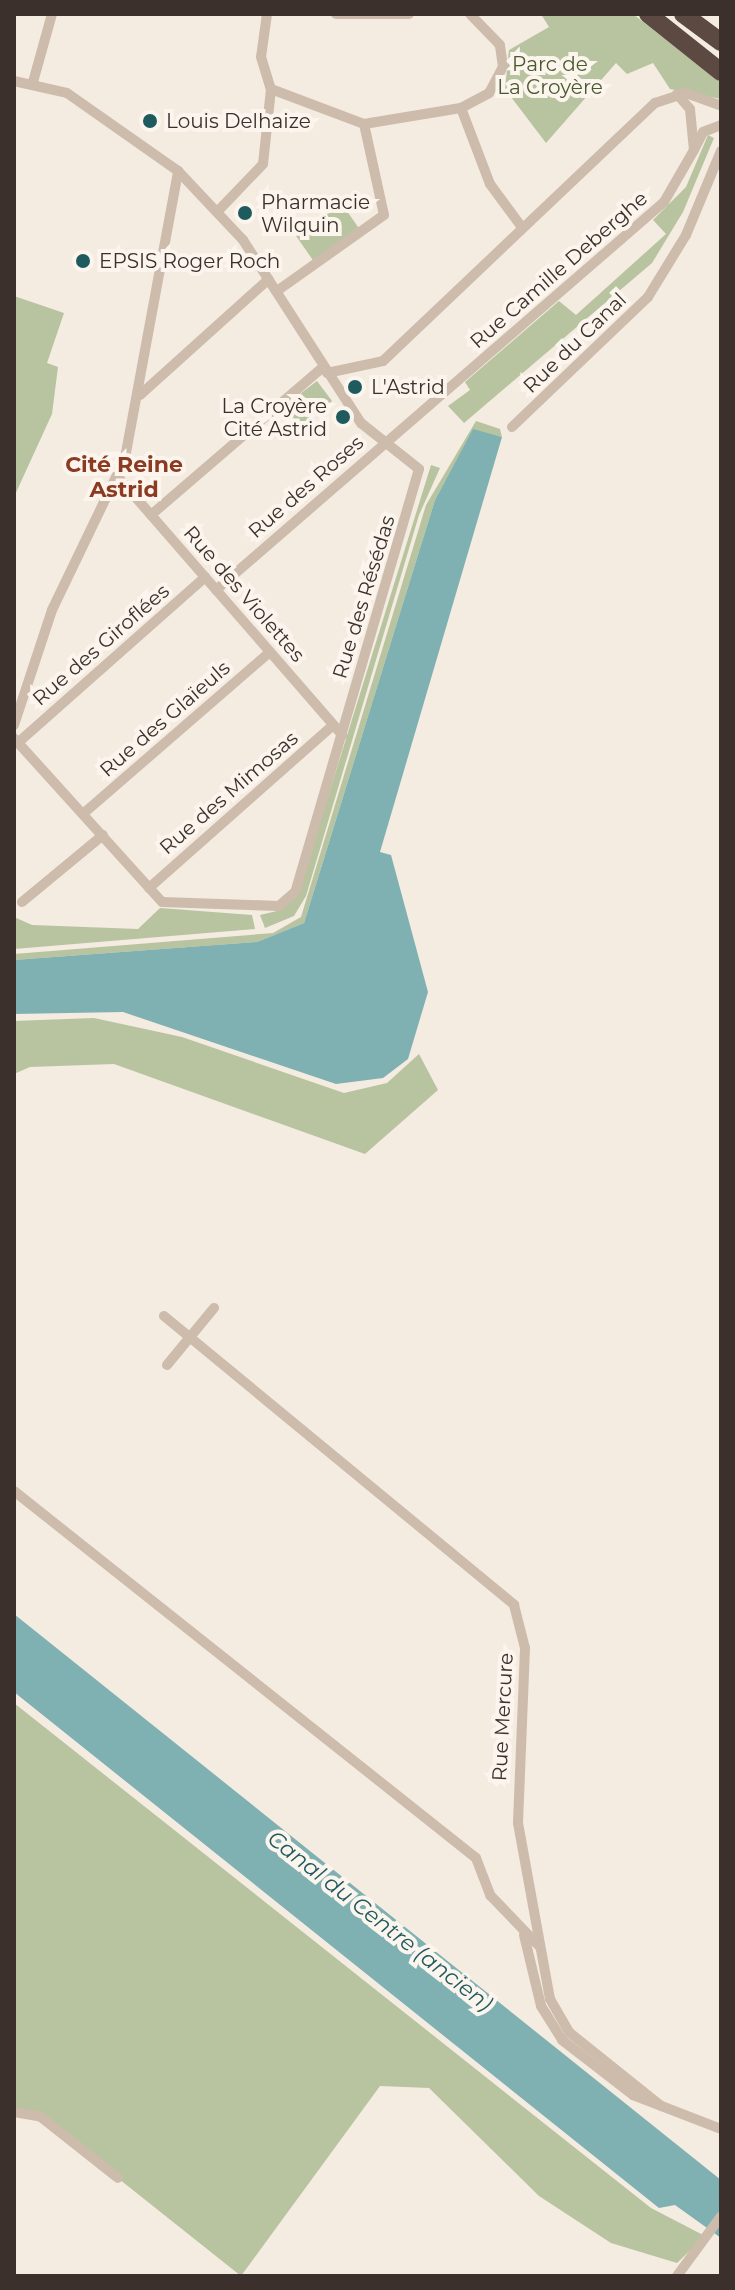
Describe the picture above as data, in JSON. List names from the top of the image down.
{
  "streets": {
    "street": [
      "Rue Camille Deberghe",
      "Rue du Canal",
      "Rue des Roses",
      "Rue des Violettes",
      "Rue des Résédas",
      "Rue des Giroflées",
      "Rue des Glaïeuls",
      "Rue des Mimosas",
      "Rue Mercure"
    ]
  },
  "crossings": [
    ["Rue Camille Deberghe", "Rue des Roses"],
    ["Rue Camille Deberghe", "Rue des Résédas"],
    ["Rue des Roses", "Rue des Violettes"],
    ["Rue des Roses", "Rue des Résédas"],
    ["Rue des Violettes", "Rue des Résédas"],
    ["Rue des Violettes", "Rue des Giroflées"],
    ["Rue des Violettes", "Rue des Glaïeuls"],
    ["Rue des Violettes", "Rue des Mimosas"],
    ["Rue des Résédas", "Rue des Giroflées"],
    ["Rue des Résédas", "Rue des Glaïeuls"],
    ["Rue des Résédas", "Rue des Mimosas"]
  ],
  "districts": ["Cité Reine Astrid"],
  "water": ["Canal du Centre (ancien)"],
  "parks": ["Parc de La Croyère"],
  "places": [
    "Louis Delhaize",
    "Pharmacie Wilquin",
    "EPSIS Roger Roch",
    "L'Astrid",
    "La Croyère Cité Astrid"
  ]
}
